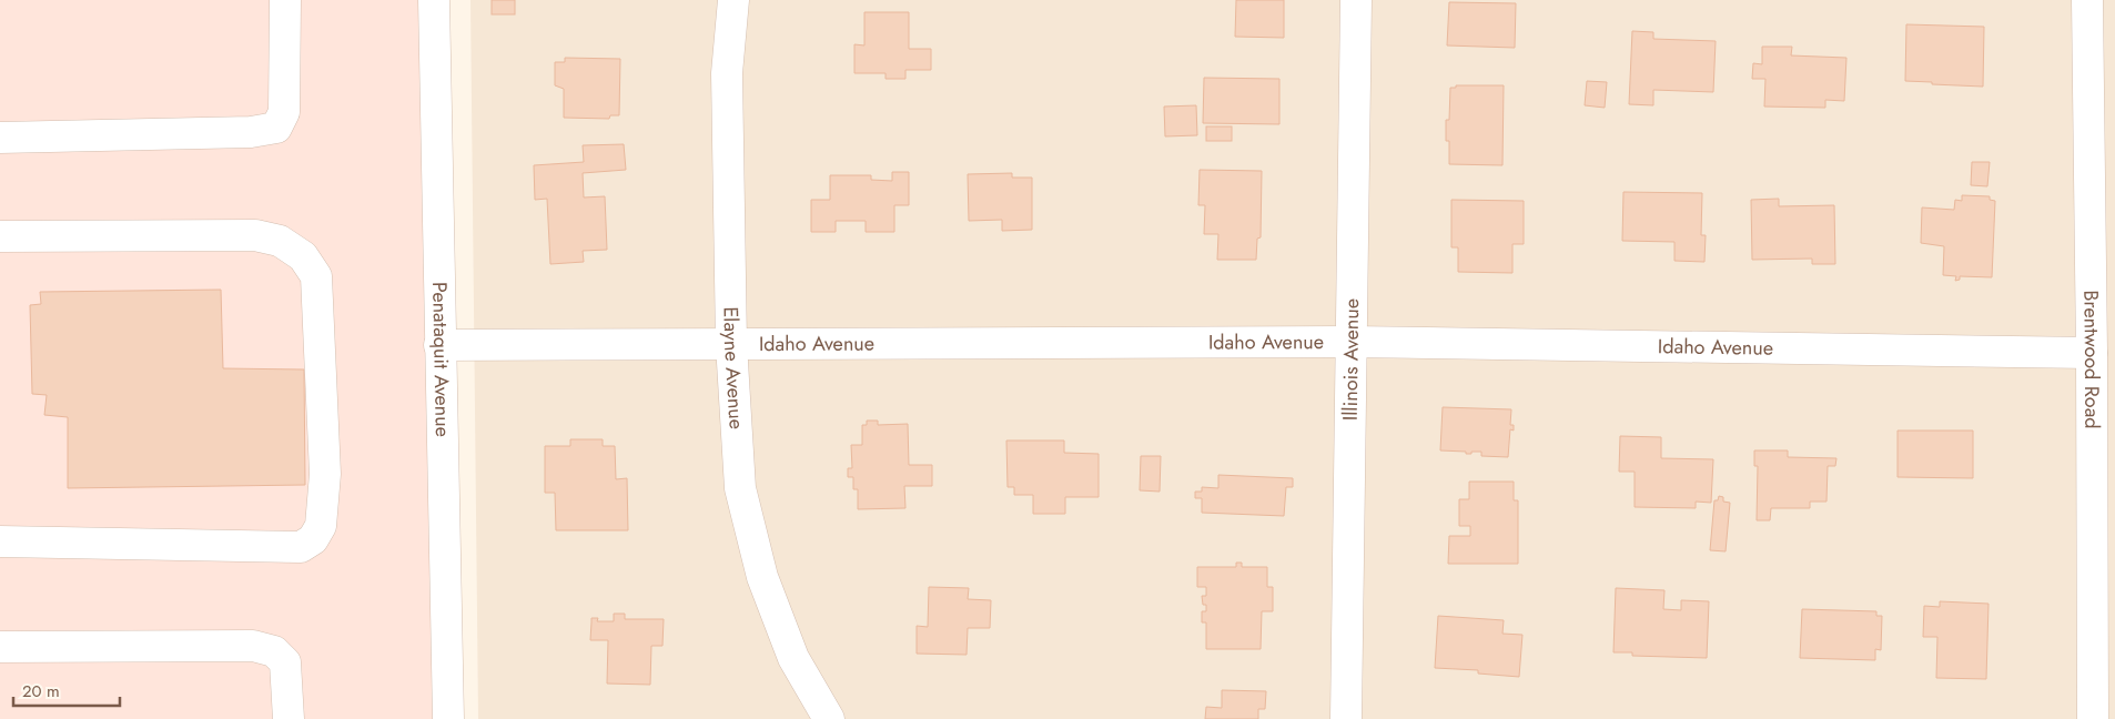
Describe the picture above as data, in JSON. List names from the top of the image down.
{
  "streets": {
    "street": [
      "Idaho Avenue",
      "Penataquit Avenue",
      "Illinois Avenue",
      "Brentwood Road",
      "Elayne Avenue"
    ]
  },
  "crossings": [
    ["Idaho Avenue", "Penataquit Avenue"],
    ["Idaho Avenue", "Illinois Avenue"],
    ["Idaho Avenue", "Brentwood Road"],
    ["Idaho Avenue", "Elayne Avenue"]
  ],
  "scale_bar": "20 m"
}
